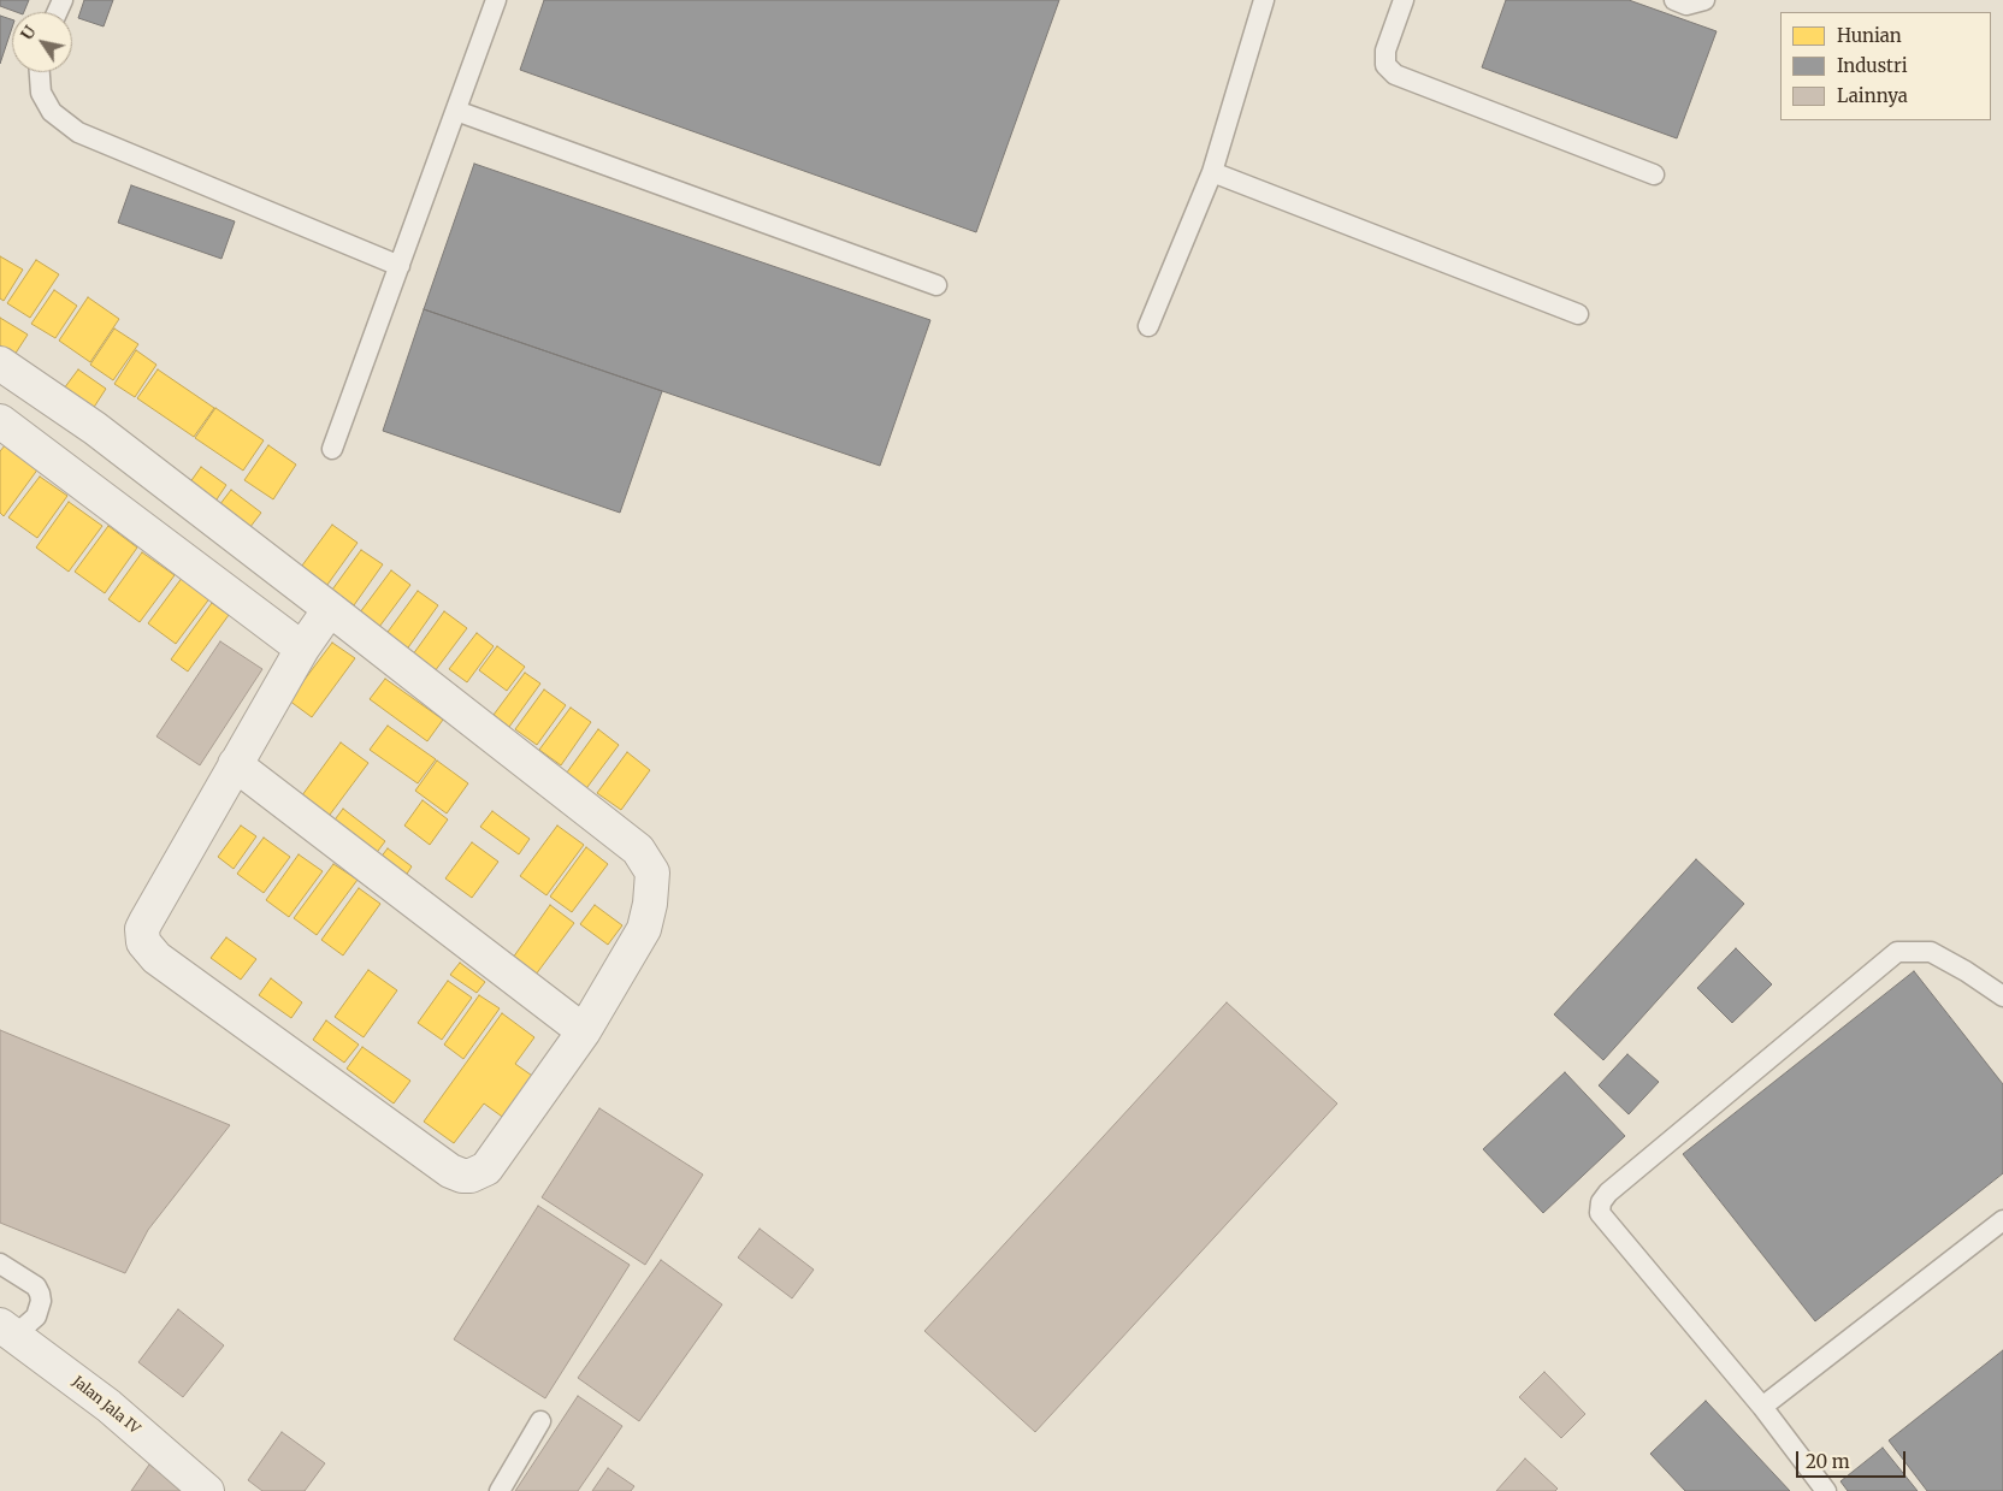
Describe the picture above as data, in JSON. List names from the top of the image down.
{
  "streets": {
    "street": ["Jalan Jala IV"]
  },
  "legend": ["Hunian", "Industri", "Lainnya"],
  "scale_bar": "20 m",
  "north": "top left"
}
